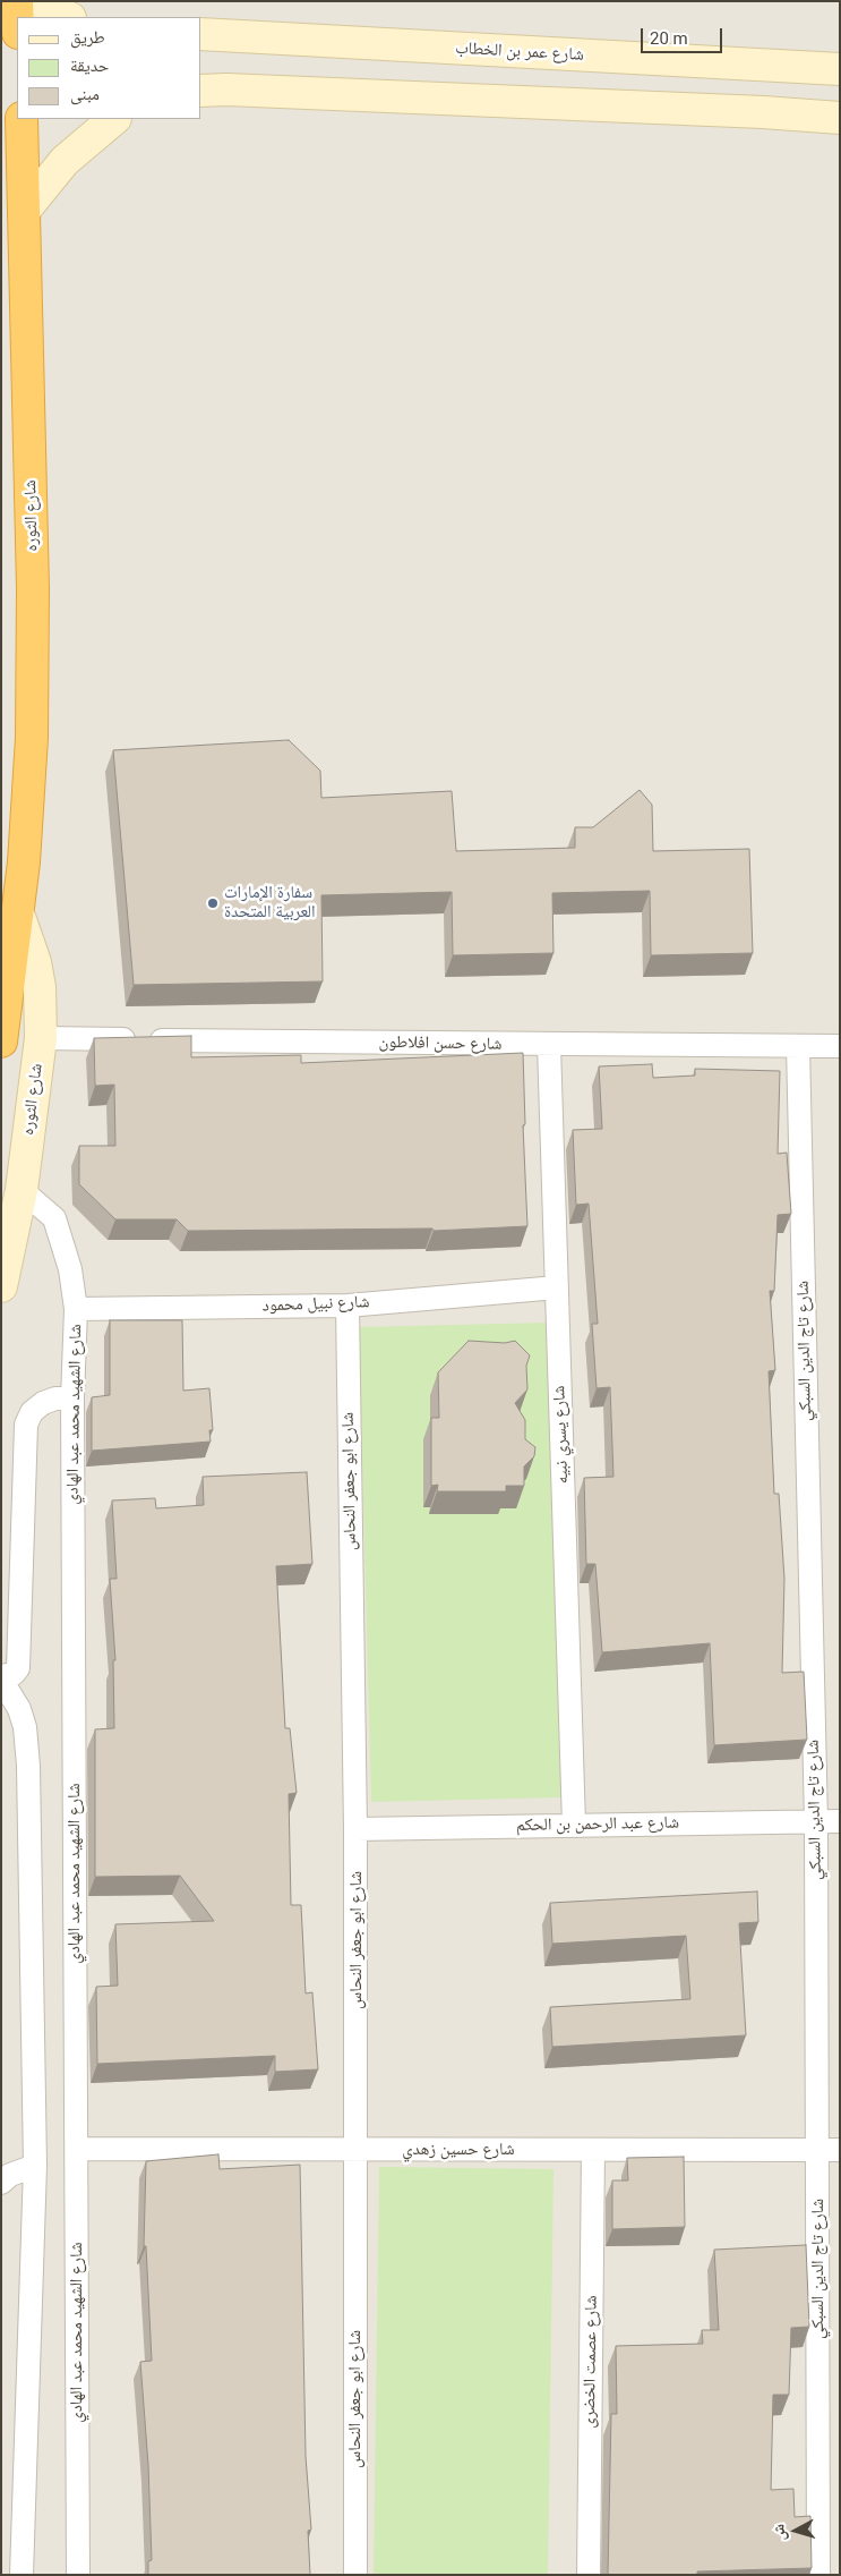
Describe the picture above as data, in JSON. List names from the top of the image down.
{
  "streets": {
    "highway": ["شارع الثوره"],
    "street": [
      "شارع عمر بن الخطاب",
      "شارع حسن افلاطون",
      "شارع نبيل محمود",
      "شارع تاج الدين السبكي",
      "شارع الشهيد محمد عبد الهادي",
      "شارع يسري نبيه",
      "شارع ابو جعفر النحاس",
      "شارع عبد الرحمن بن الحكم",
      "شارع حسين زهدي",
      "شارع عصمت الخضرى"
    ]
  },
  "crossings": [
    ["شارع الثوره", "شارع حسن افلاطون"],
    ["شارع الثوره", "شارع الشهيد محمد عبد الهادي"],
    ["شارع حسن افلاطون", "شارع تاج الدين السبكي"],
    ["شارع حسن افلاطون", "شارع يسري نبيه"],
    ["شارع نبيل محمود", "شارع الشهيد محمد عبد الهادي"],
    ["شارع نبيل محمود", "شارع يسري نبيه"],
    ["شارع نبيل محمود", "شارع ابو جعفر النحاس"],
    ["شارع تاج الدين السبكي", "شارع عبد الرحمن بن الحكم"],
    ["شارع تاج الدين السبكي", "شارع حسين زهدي"],
    ["شارع الشهيد محمد عبد الهادي", "شارع حسين زهدي"],
    ["شارع يسري نبيه", "شارع عبد الرحمن بن الحكم"],
    ["شارع ابو جعفر النحاس", "شارع عبد الرحمن بن الحكم"],
    ["شارع ابو جعفر النحاس", "شارع حسين زهدي"],
    ["شارع حسين زهدي", "شارع عصمت الخضرى"]
  ],
  "places": ["سفارة الإمارات العربية المتحدة"],
  "legend": ["طريق", "حديقة", "مبنى"],
  "scale_bar": "20 m",
  "north": "left"
}
